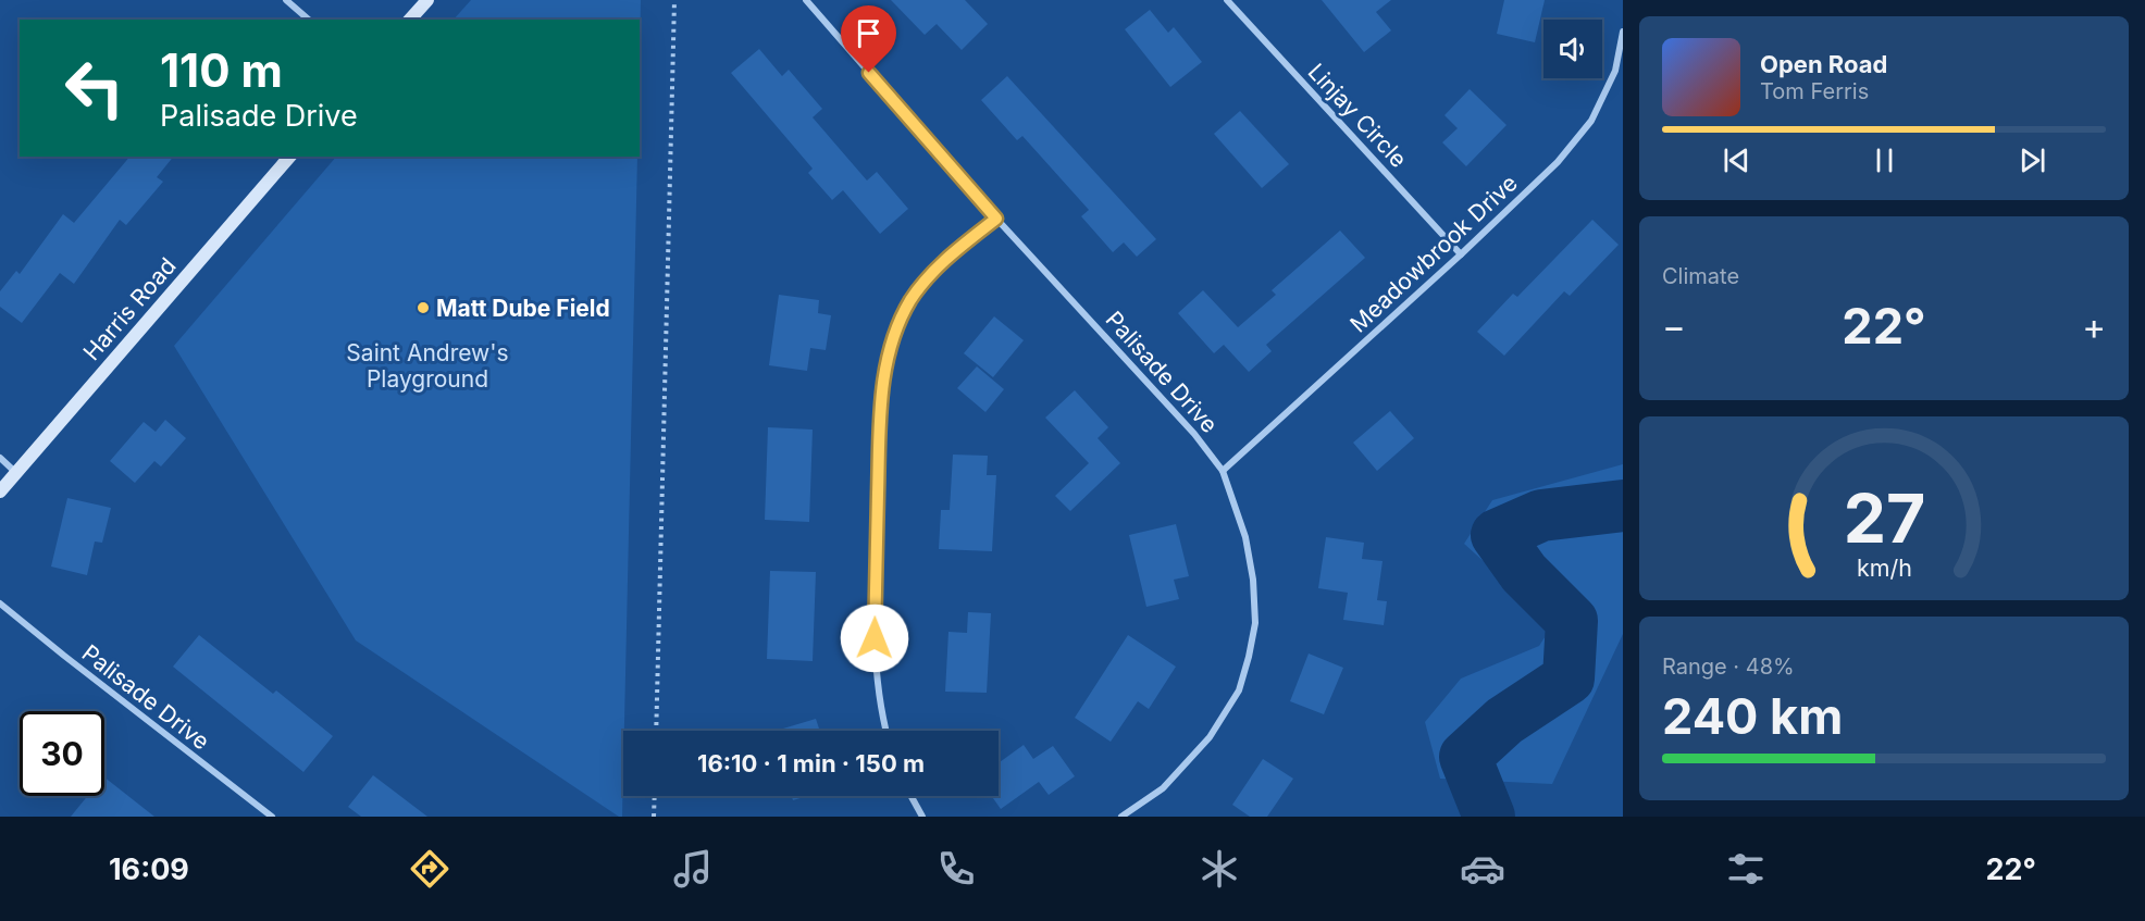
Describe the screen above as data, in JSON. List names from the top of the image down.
{
  "streets": {
    "street": [
      "Linjay Circle",
      "Meadowbrook Drive",
      "Harris Road",
      "Palisade Drive"
    ]
  },
  "crossings": [
    ["Linjay Circle", "Meadowbrook Drive"],
    ["Meadowbrook Drive", "Palisade Drive"]
  ],
  "parks": ["Saint Andrew's Playground"],
  "places": ["Matt Dube Field"],
  "page": {
    "turn": ["110 m", "Palisade Drive"],
    "song": ["Open Road", "Tom Ferris"],
    "tile": [
      "Climate",
      ["Range · 48%", "240 km"]
    ],
    "heat": ["−", "22°", "+"],
    "limit": "30",
    "trip": "16:10 · 1 min · 150 m",
    "tabs": ["16:09", "22°"],
    "gauge": ["27", "km/h"]
  }
}
